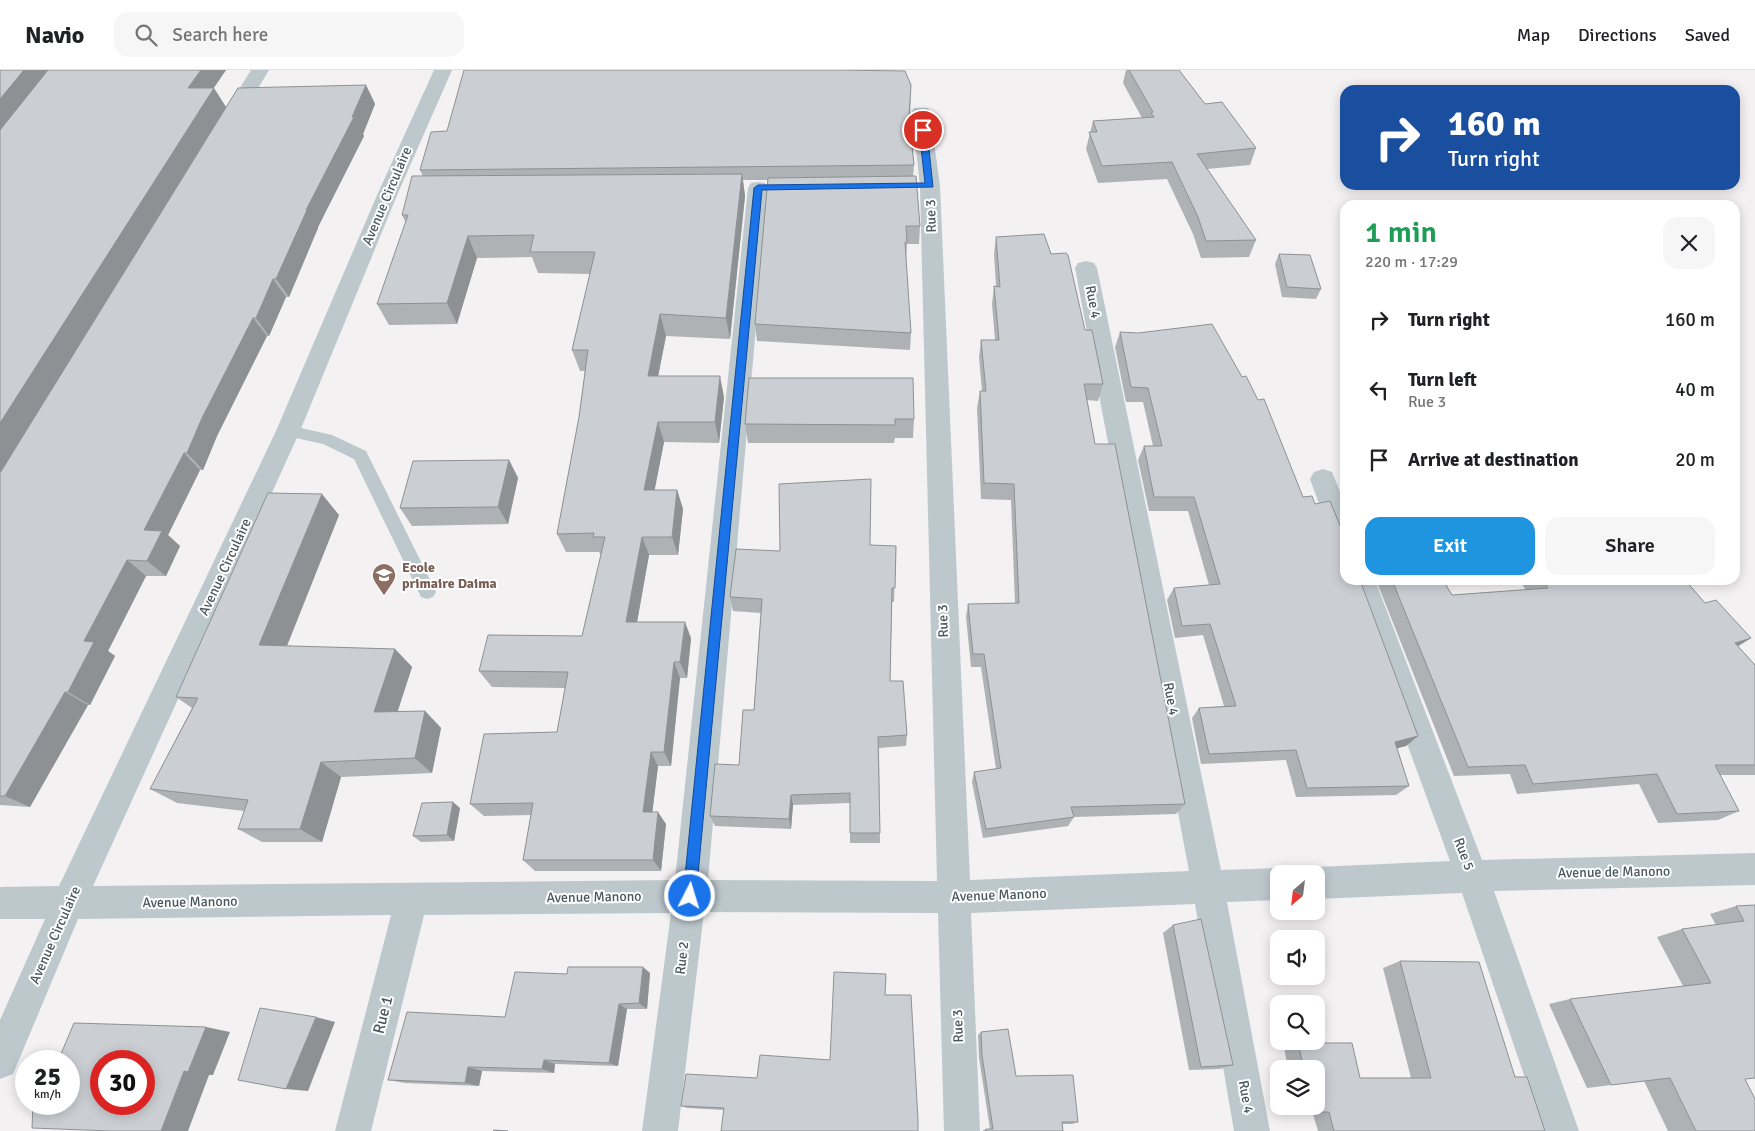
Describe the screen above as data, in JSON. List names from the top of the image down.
{
  "streets": {
    "street": [
      "Avenue Circulaire",
      "Rue 3",
      "Rue 4",
      "Rue 5",
      "Avenue de Manono",
      "Avenue Manono",
      "Rue 2",
      "Rue 1"
    ]
  },
  "crossings": [
    ["Avenue Circulaire", "Avenue Manono"],
    ["Rue 3", "Avenue Manono"],
    ["Rue 4", "Avenue Manono"],
    ["Rue 5", "Avenue de Manono"],
    ["Avenue Manono", "Rue 2"],
    ["Avenue Manono", "Rue 1"]
  ],
  "places": {
    "school or university": ["Ecole primaire Daima"]
  },
  "north": "bottom left",
  "page": {
    "header": "Navio",
    "search": "Search here",
    "nav": ["Map", "Directions", "Saved"],
    "turn": ["160 m", "Turn right"],
    "heading": ["1 min", "220 m · 17:29"],
    "list": [
      {
        "name": "Turn right",
        "value": "160 m"
      },
      {
        "name": "Turn left",
        "note": "Rue 3",
        "value": "40 m"
      },
      {
        "name": "Arrive at destination",
        "value": "20 m"
      }
    ],
    "buttons": ["Exit", "Share"],
    "speed": "25 km/h",
    "limit": "30"
  }
}
